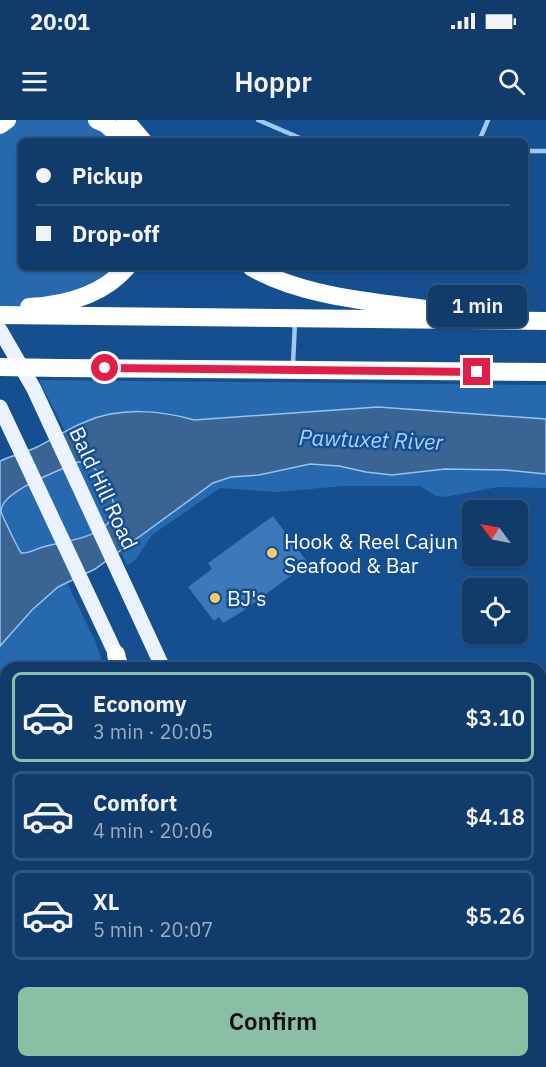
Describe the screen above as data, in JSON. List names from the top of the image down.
{
  "streets": {
    "main road": ["Bald Hill Road"]
  },
  "water": ["Pawtuxet River"],
  "places": ["Hook & Reel Cajun Seafood & Bar", "BJ's"],
  "north": "top left",
  "page": {
    "status": "20:01",
    "header": "Hoppr",
    "banner": ["Pickup", "Drop-off"],
    "bubble": "1 min",
    "list": [
      {
        "name": "Economy",
        "note": "3 min · 20:05",
        "value": "$3.10"
      },
      {
        "name": "Comfort",
        "note": "4 min · 20:06",
        "value": "$4.18"
      },
      {
        "name": "XL",
        "note": "5 min · 20:07",
        "value": "$5.26"
      }
    ],
    "buttons": "Confirm"
  }
}
